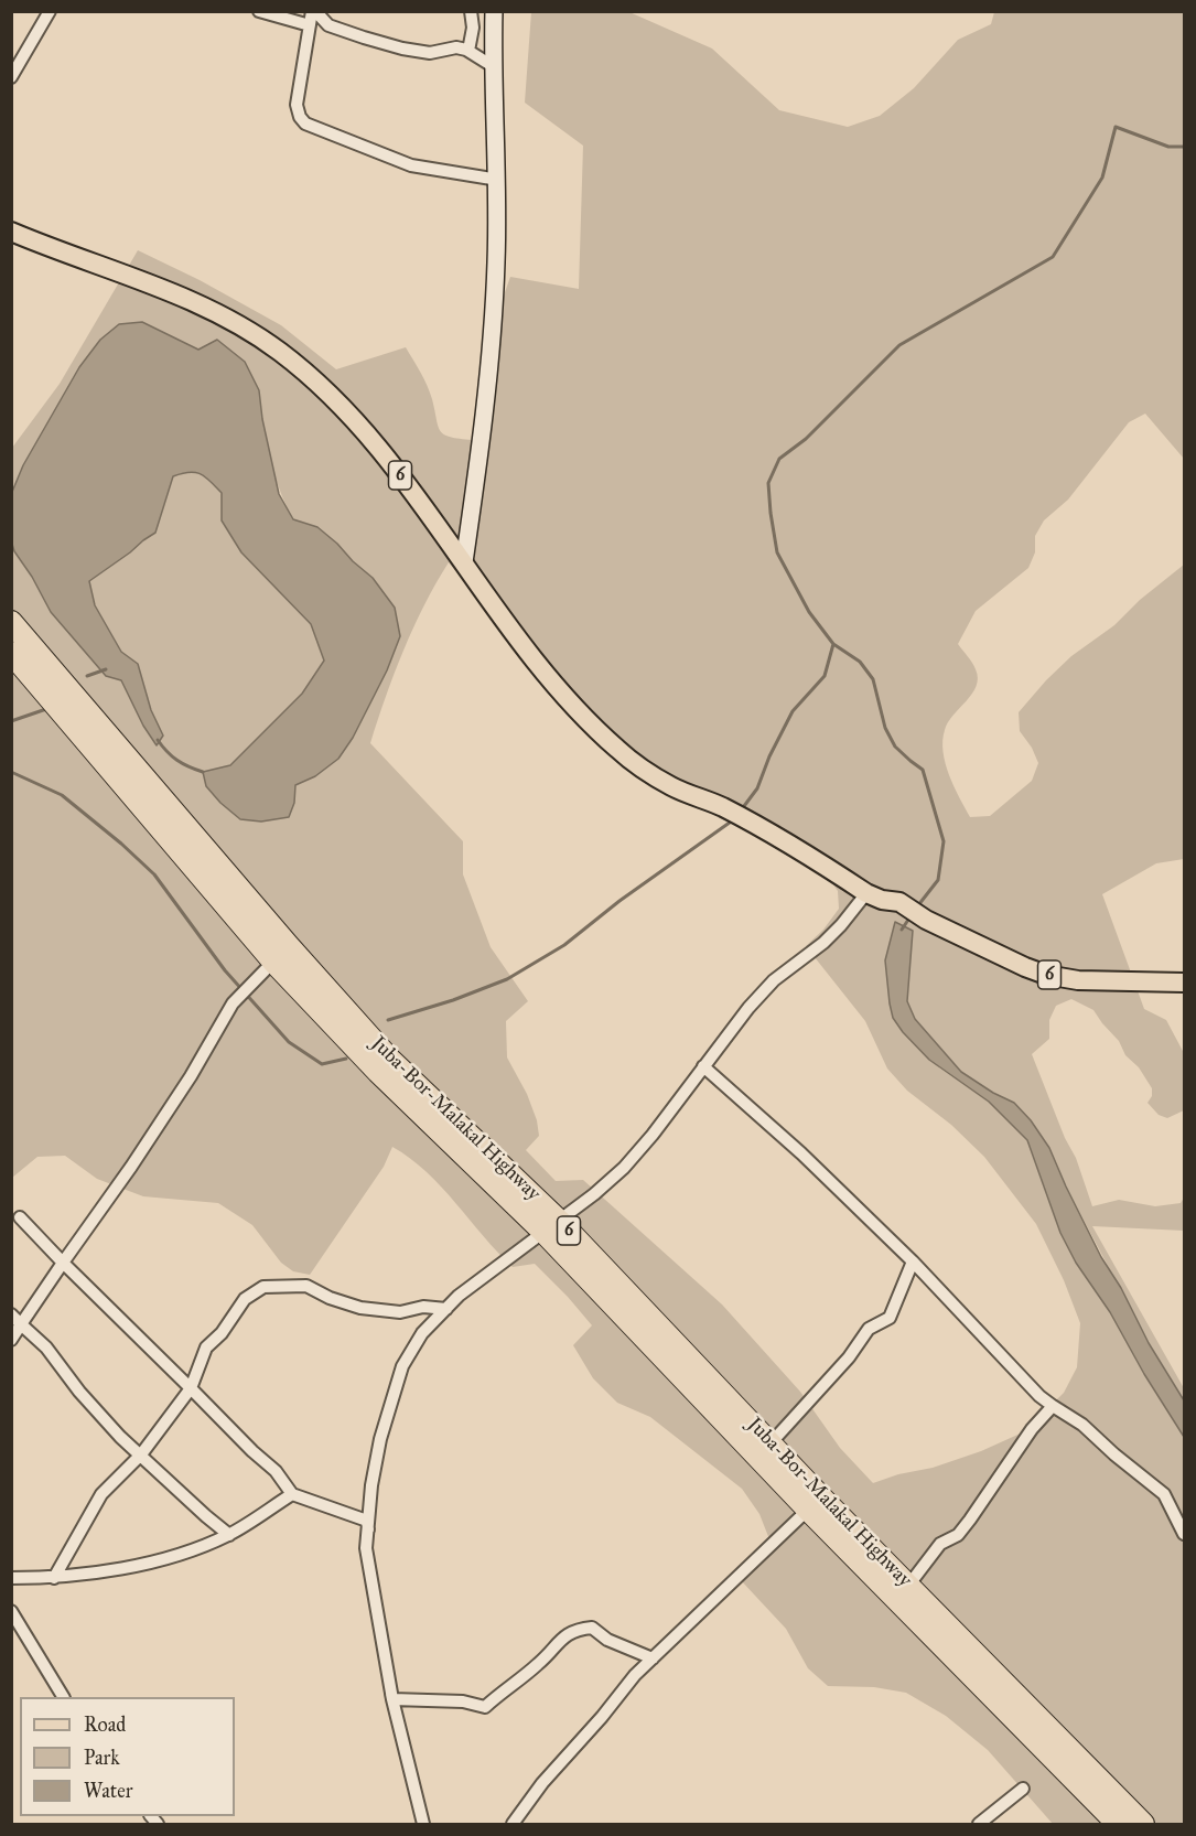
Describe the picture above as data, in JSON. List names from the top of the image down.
{
  "streets": {
    "highway": ["6", "Juba-Bor-Malakal Highway"]
  },
  "legend": ["Road", "Park", "Water"]
}
